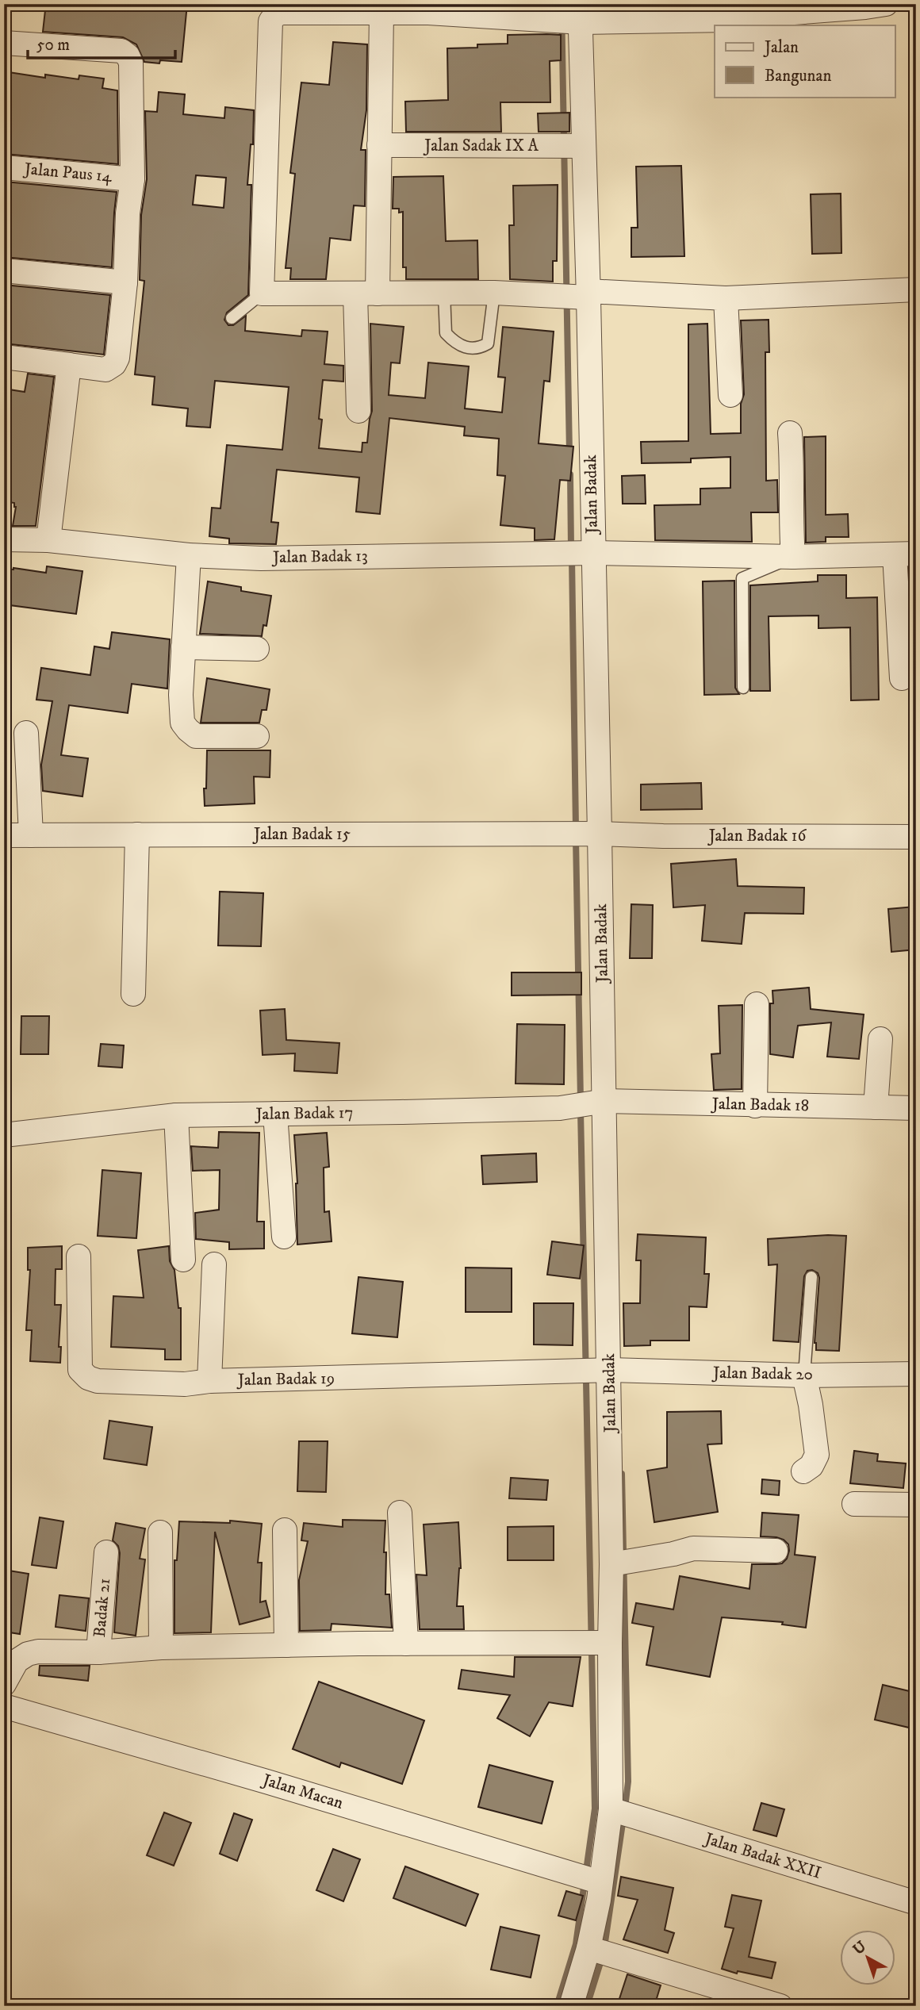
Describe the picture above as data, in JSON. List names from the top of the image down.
{
  "streets": {
    "street": [
      "Jalan Sadak IX A",
      "Jalan Paus 14",
      "Jalan Badak",
      "Jalan Badak 13",
      "Jalan Badak 15",
      "Jalan Badak 16",
      "Jalan Badak 18",
      "Jalan Badak 17",
      "Jalan Badak 20",
      "Jalan Badak 19",
      "Badak 21",
      "Jalan Macan",
      "Jalan Badak XXII"
    ]
  },
  "crossings": [
    ["Jalan Sadak IX A", "Jalan Badak"],
    ["Jalan Badak", "Jalan Badak 13"],
    ["Jalan Badak", "Jalan Badak 15"],
    ["Jalan Badak", "Jalan Badak 16"],
    ["Jalan Badak", "Jalan Badak 18"],
    ["Jalan Badak", "Jalan Badak 17"],
    ["Jalan Badak", "Jalan Badak 20"],
    ["Jalan Badak", "Jalan Badak 19"],
    ["Jalan Badak", "Jalan Macan"],
    ["Jalan Badak", "Jalan Badak XXII"],
    ["Jalan Badak 15", "Jalan Badak 16"],
    ["Jalan Badak 18", "Jalan Badak 17"],
    ["Jalan Badak 20", "Jalan Badak 19"]
  ],
  "legend": ["Jalan", "Bangunan"],
  "scale_bar": "50 m",
  "north": "top left"
}
